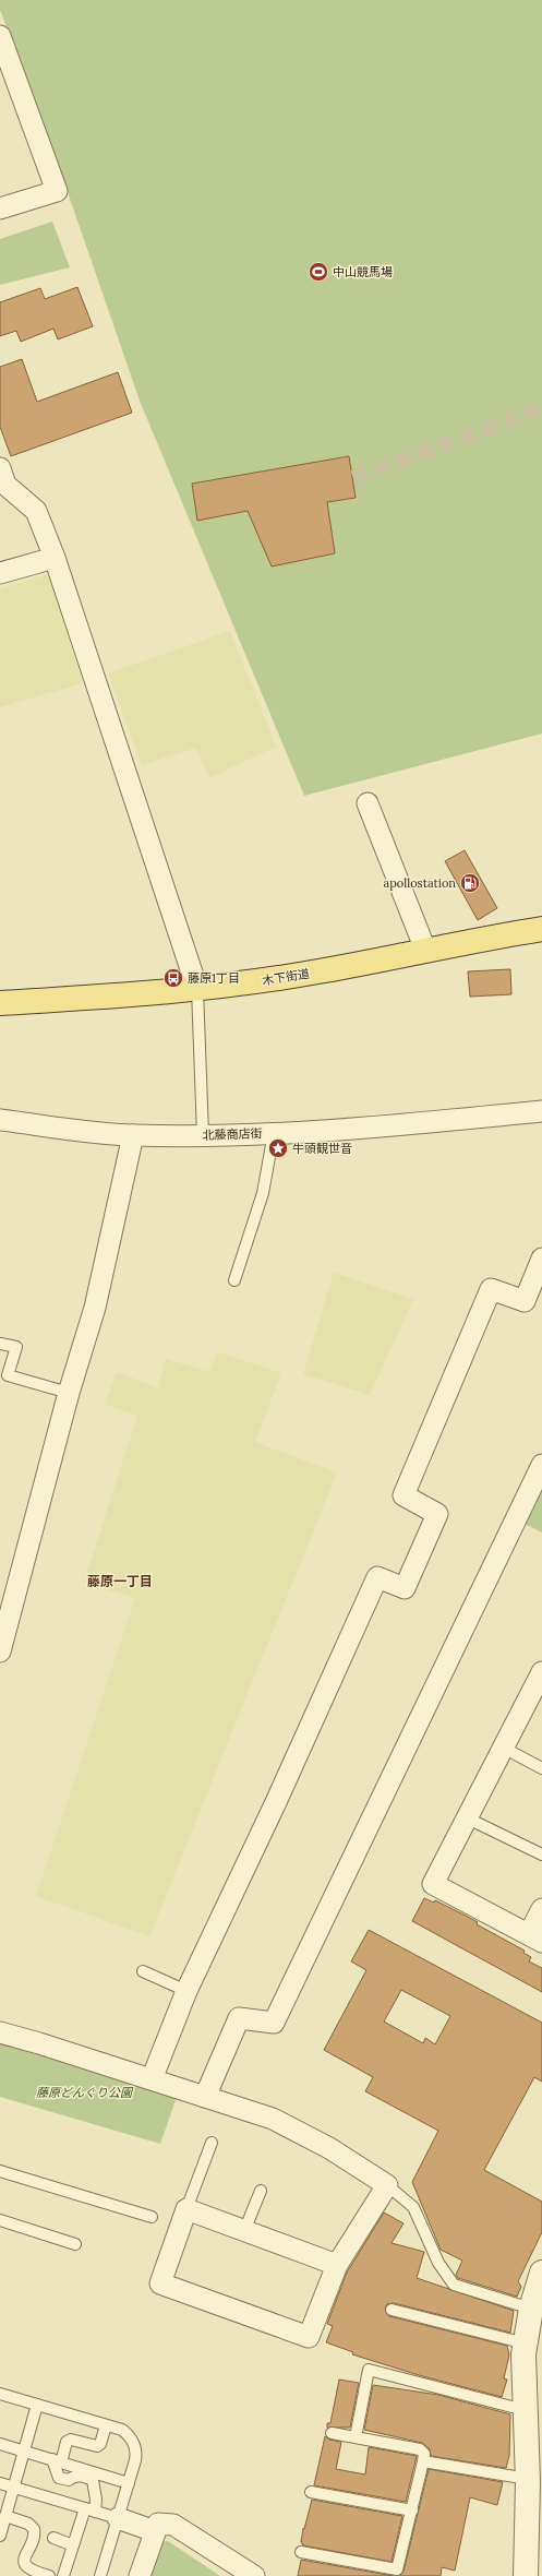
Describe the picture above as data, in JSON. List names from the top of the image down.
{
  "streets": {
    "main road": ["木下街道"],
    "street": ["北藤商店街"]
  },
  "districts": ["藤原一丁目"],
  "parks": ["藤原どんぐり公園"],
  "places": {
    "sports": ["中山競馬場"],
    "fuel station": ["apollostation"],
    "bus stop": ["藤原1丁目"],
    "place": ["牛頭観世音"]
  }
}
